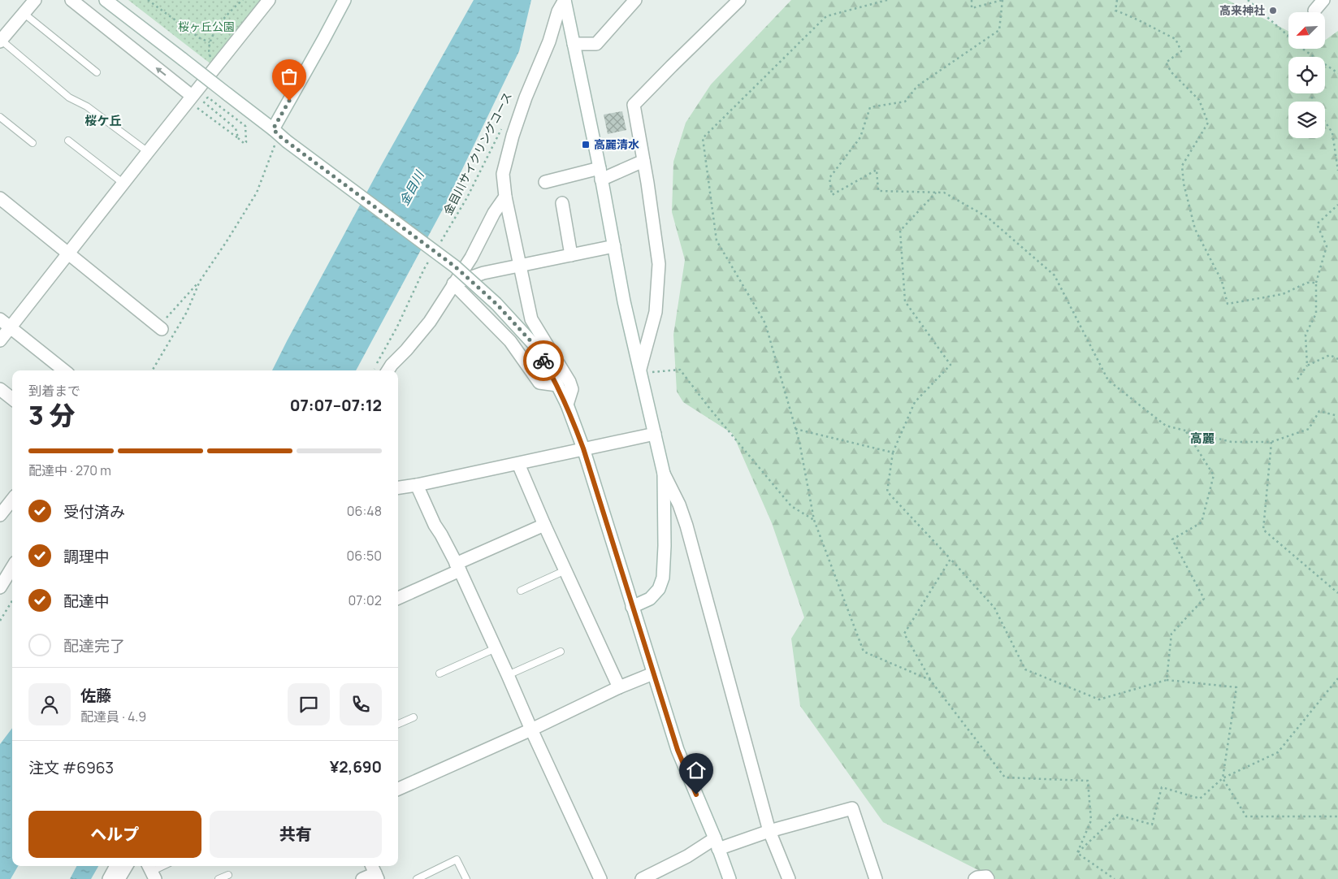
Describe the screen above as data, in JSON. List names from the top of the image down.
{
  "streets": {
    "path": ["金目川サイクリングコース"]
  },
  "districts": ["桜ケ丘", "高麗"],
  "water": ["金目川"],
  "parks": ["桜ヶ丘公園"],
  "places": {
    "other": ["高来神社"],
    "transit": ["高麗清水"]
  },
  "north": "bottom left",
  "page": {
    "heading": ["3 分", "到着まで", "07:07–07:12"],
    "panel": [
      "佐藤",
      "配達員 · 4.9",
      "注文 #6963",
      "¥2,690"
    ],
    "bar": "配達中 · 270 m",
    "list": [
      ["受付済み", "06:48"],
      ["調理中", "06:50"],
      ["配達中", "07:02"],
      "配達完了"
    ],
    "buttons": ["ヘルプ", "共有"]
  }
}
